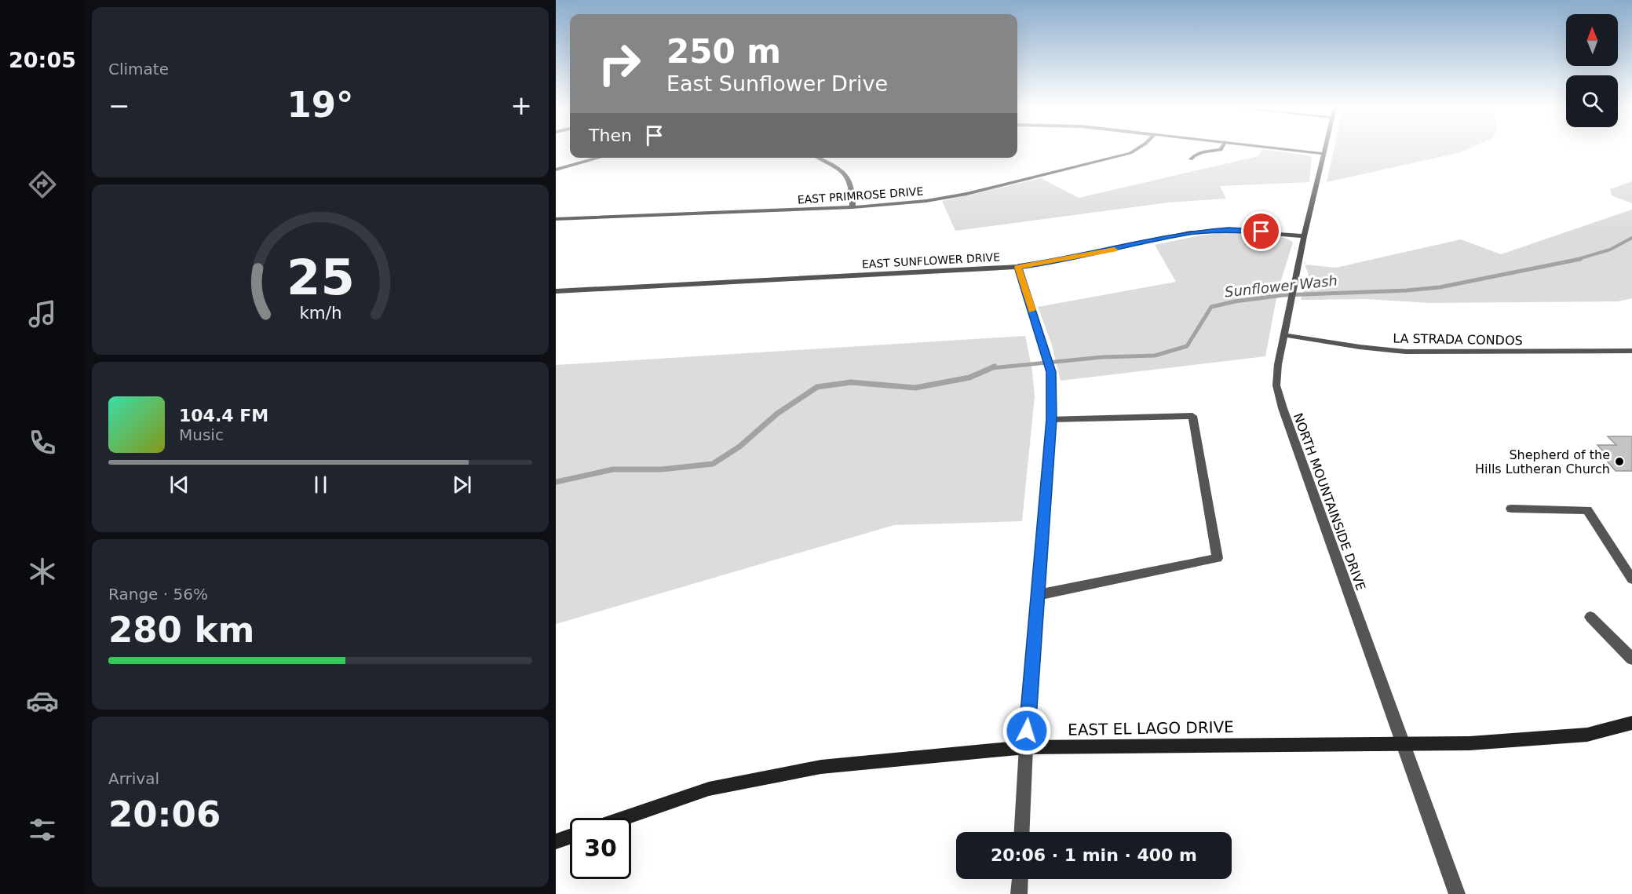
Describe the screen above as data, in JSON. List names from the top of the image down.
{
  "streets": {
    "street": [
      "EAST PRIMROSE DRIVE",
      "EAST SUNFLOWER DRIVE",
      "LA STRADA CONDOS",
      "NORTH MOUNTAINSIDE DRIVE",
      "EAST EL LAGO DRIVE"
    ]
  },
  "crossings": [
    ["EAST SUNFLOWER DRIVE", "NORTH MOUNTAINSIDE DRIVE"],
    ["LA STRADA CONDOS", "NORTH MOUNTAINSIDE DRIVE"],
    ["NORTH MOUNTAINSIDE DRIVE", "EAST EL LAGO DRIVE"]
  ],
  "water": ["Sunflower Wash"],
  "places": ["Shepherd of the Hills Lutheran Church"],
  "north": "top",
  "page": {
    "tabs": "20:05",
    "tile": [
      "Climate",
      ["Range · 56%", "280 km"],
      ["Arrival", "20:06"]
    ],
    "turn": ["250 m", "East Sunflower Drive"],
    "heat": ["−", "19°", "+"],
    "then": "Then",
    "song": ["104.4 FM", "Music"],
    "limit": "30",
    "trip": "20:06 · 1 min · 400 m",
    "gauge": ["25", "km/h"]
  }
}
